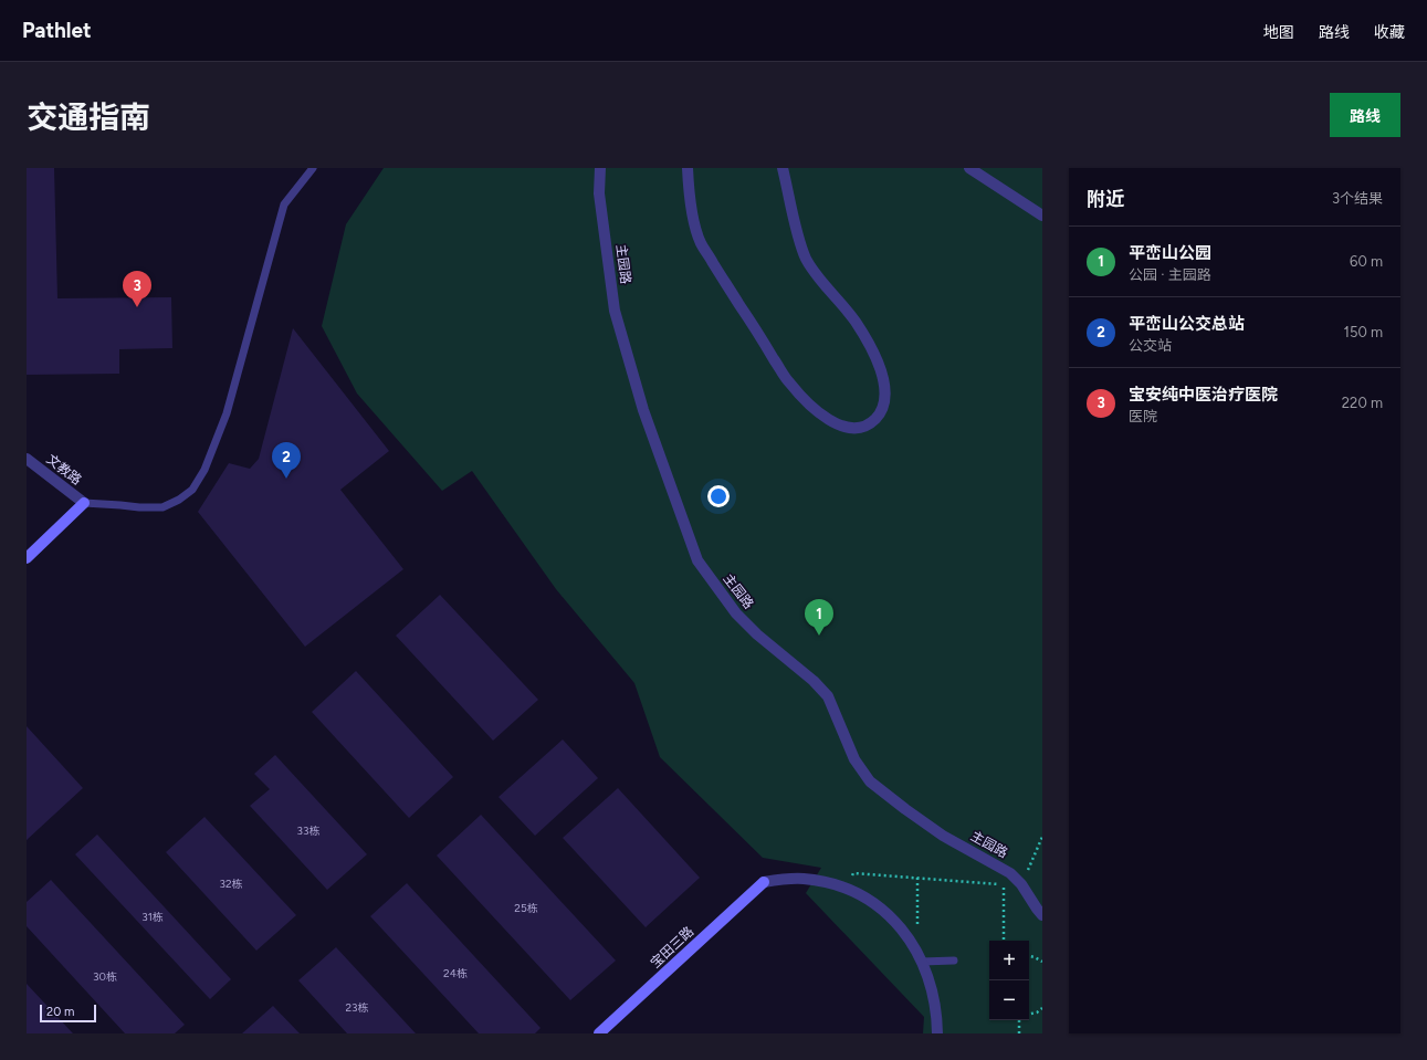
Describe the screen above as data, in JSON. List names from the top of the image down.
{
  "streets": {
    "street": ["主园路", "文教路", "宝田三路"]
  },
  "house_numbers": [
    "33栋",
    "32栋",
    "25栋",
    "31栋",
    "24栋",
    "30栋",
    "23栋"
  ],
  "scale_bar": "20 m",
  "page": {
    "header": "Pathlet",
    "nav": ["地图", "路线", "收藏"],
    "title": "交通指南",
    "buttons": "路线",
    "heading": ["附近", "3个结果"],
    "list": [
      {
        "mark": "1",
        "name": "平峦山公园",
        "note": "公园 · 主园路",
        "value": "60 m"
      },
      {
        "mark": "2",
        "name": "平峦山公交总站",
        "note": "公交站",
        "value": "150 m"
      },
      {
        "mark": "3",
        "name": "宝安纯中医治疗医院",
        "note": "医院",
        "value": "220 m"
      }
    ],
    "pins": ["3", "2", "1"],
    "map_buttons": ["+", "−"],
    "scale": "20 m"
  }
}
